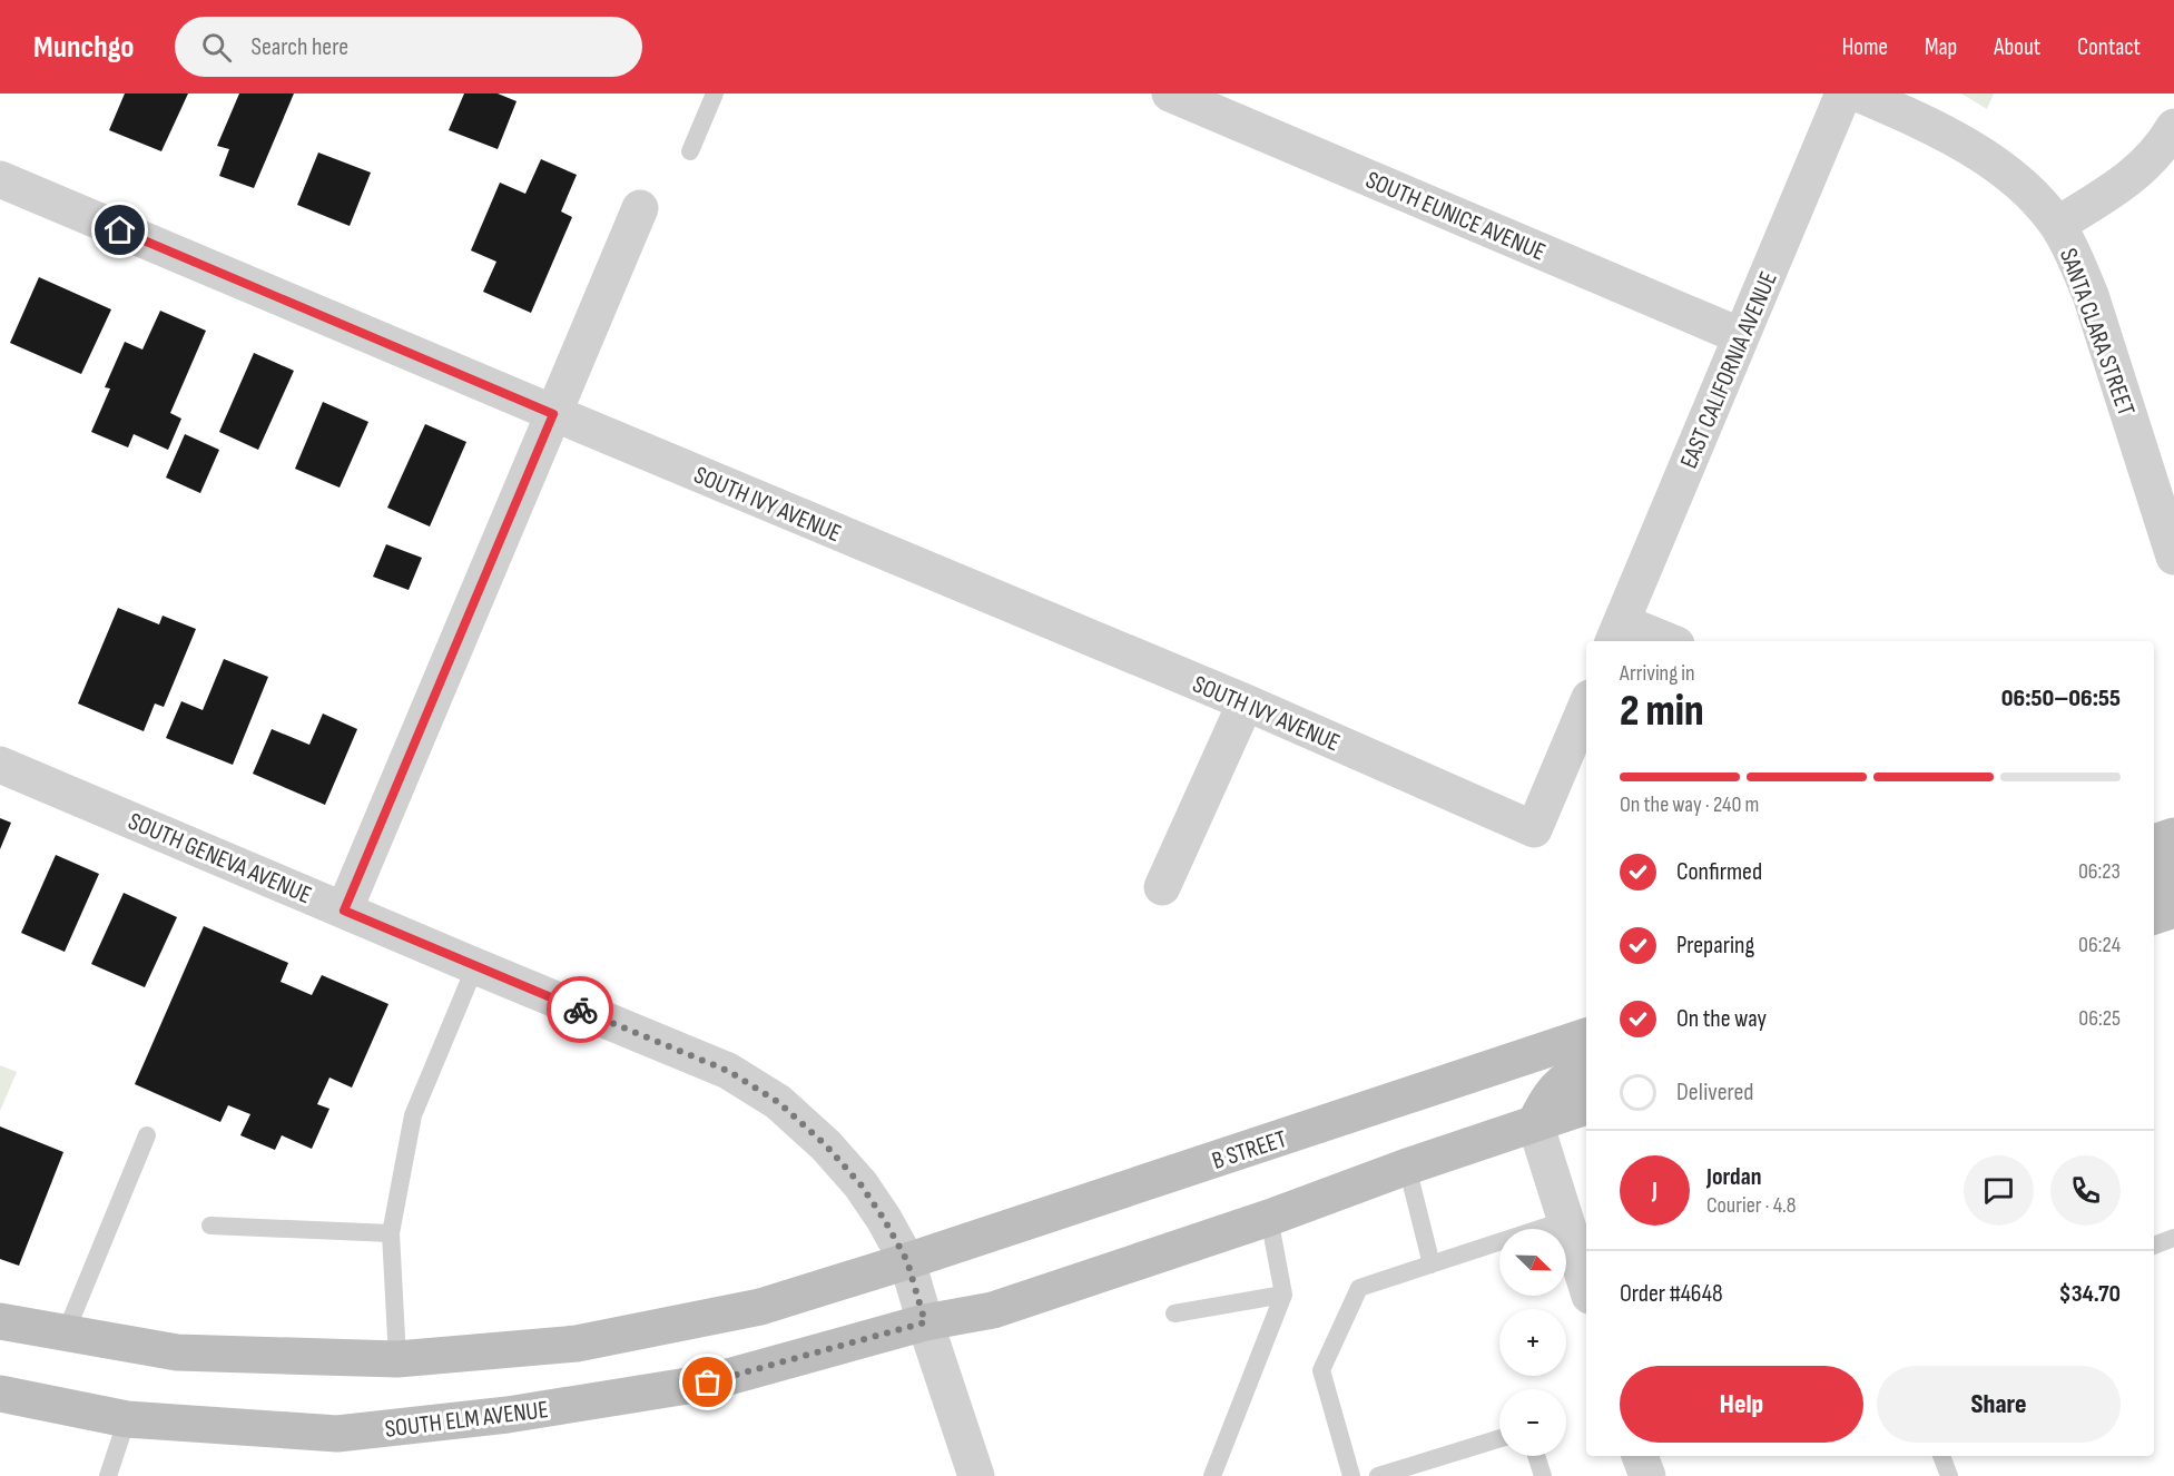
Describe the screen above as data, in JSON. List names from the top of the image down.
{
  "streets": {
    "main road": ["B STREET", "SOUTH ELM AVENUE"],
    "street": [
      "SOUTH EUNICE AVENUE",
      "SANTA CLARA STREET",
      "EAST CALIFORNIA AVENUE",
      "SOUTH IVY AVENUE",
      "SOUTH GENEVA AVENUE"
    ]
  },
  "crossings": [
    ["SOUTH EUNICE AVENUE", "EAST CALIFORNIA AVENUE"],
    ["SOUTH GENEVA AVENUE", "B STREET"],
    ["SOUTH GENEVA AVENUE", "SOUTH ELM AVENUE"]
  ],
  "north": "bottom right",
  "page": {
    "header": "Munchgo",
    "search": "Search here",
    "nav": [
      "Home",
      "Map",
      "About",
      "Contact"
    ],
    "heading": ["2 min", "Arriving in", "06:50–06:55"],
    "panel": [
      "Jordan",
      "Courier · 4.8",
      "Order #4648",
      "$34.70"
    ],
    "bar": "On the way · 240 m",
    "list": [
      ["Confirmed", "06:23"],
      ["Preparing", "06:24"],
      ["On the way", "06:25"],
      "Delivered"
    ],
    "round": "J",
    "map_buttons": ["+", "−"],
    "buttons": ["Help", "Share"]
  }
}
